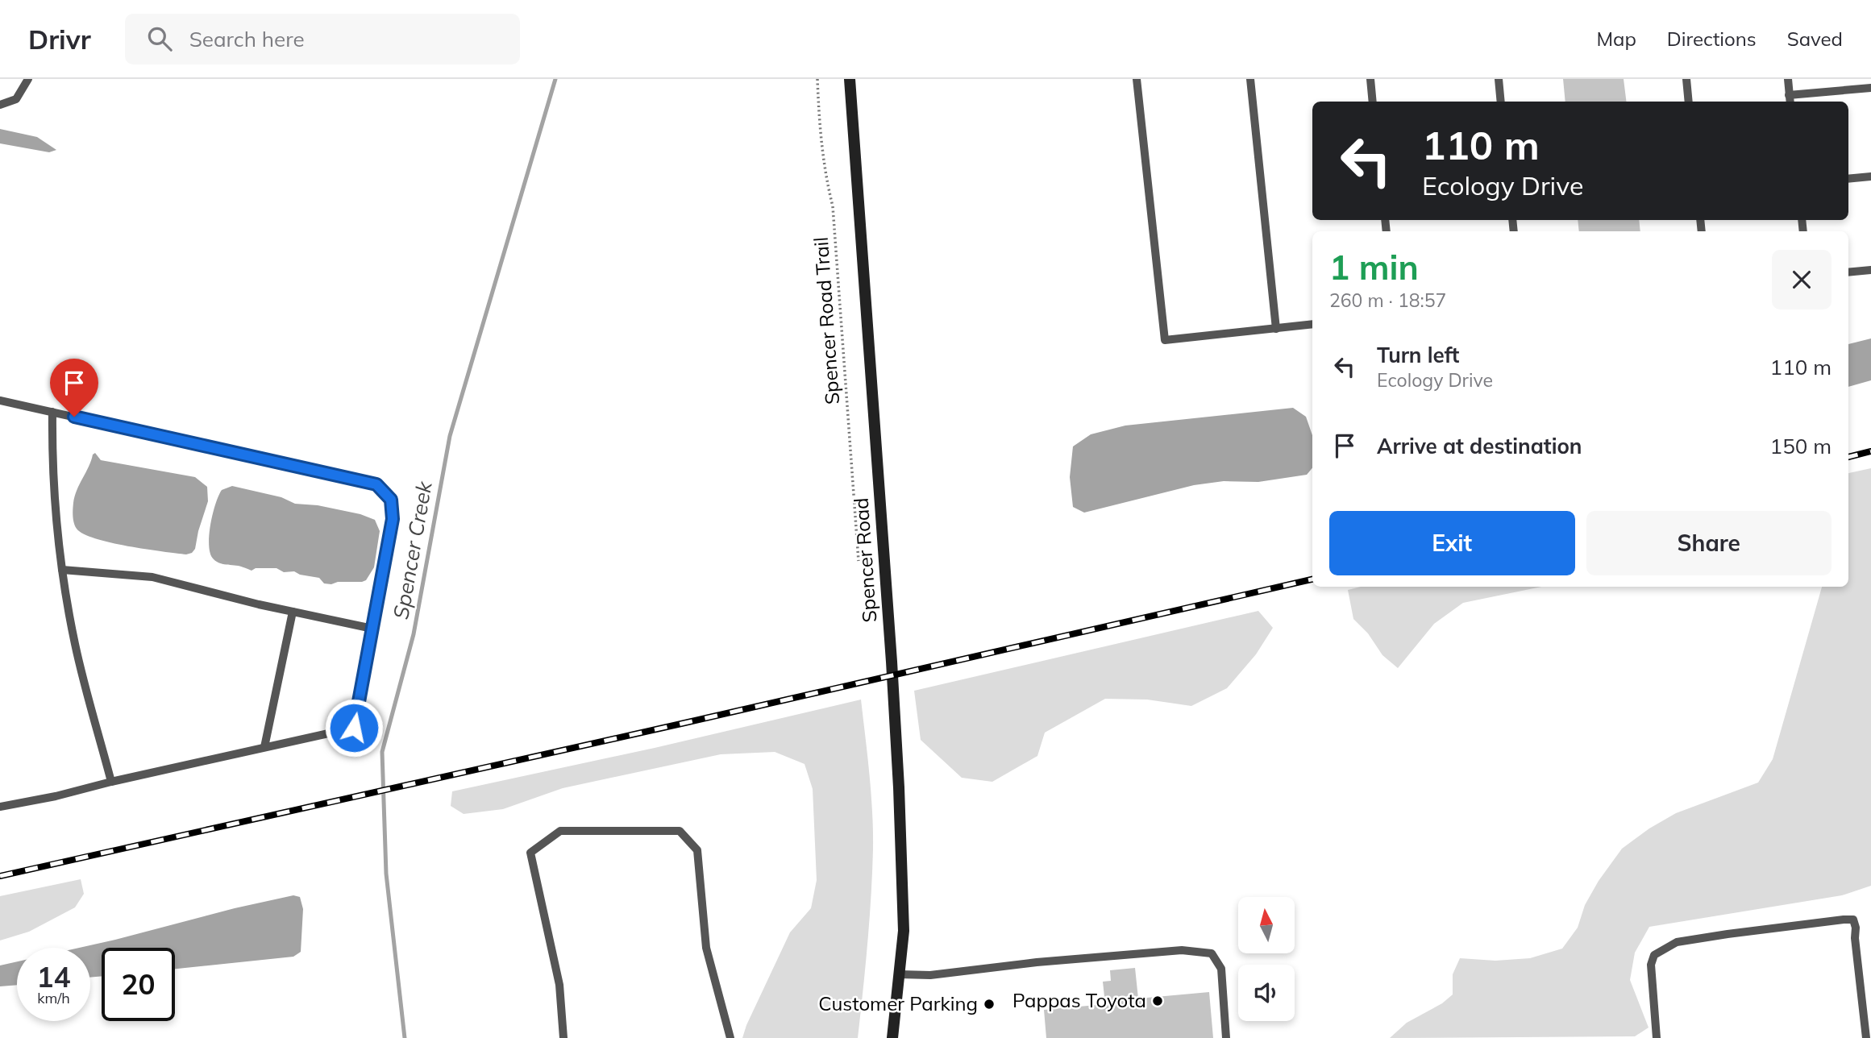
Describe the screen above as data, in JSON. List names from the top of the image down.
{
  "streets": {
    "main road": ["Spencer Road"],
    "path": ["Spencer Road Trail"]
  },
  "water": ["Spencer Creek"],
  "places": ["Pappas Toyota", "Customer Parking"],
  "north": "top",
  "page": {
    "header": "Drivr",
    "search": "Search here",
    "nav": ["Map", "Directions", "Saved"],
    "turn": ["110 m", "Ecology Drive"],
    "heading": ["1 min", "260 m · 18:57"],
    "list": [
      {
        "name": "Turn left",
        "note": "Ecology Drive",
        "value": "110 m"
      },
      {
        "name": "Arrive at destination",
        "value": "150 m"
      }
    ],
    "buttons": ["Exit", "Share"],
    "speed": "14 km/h",
    "limit": "20"
  }
}
